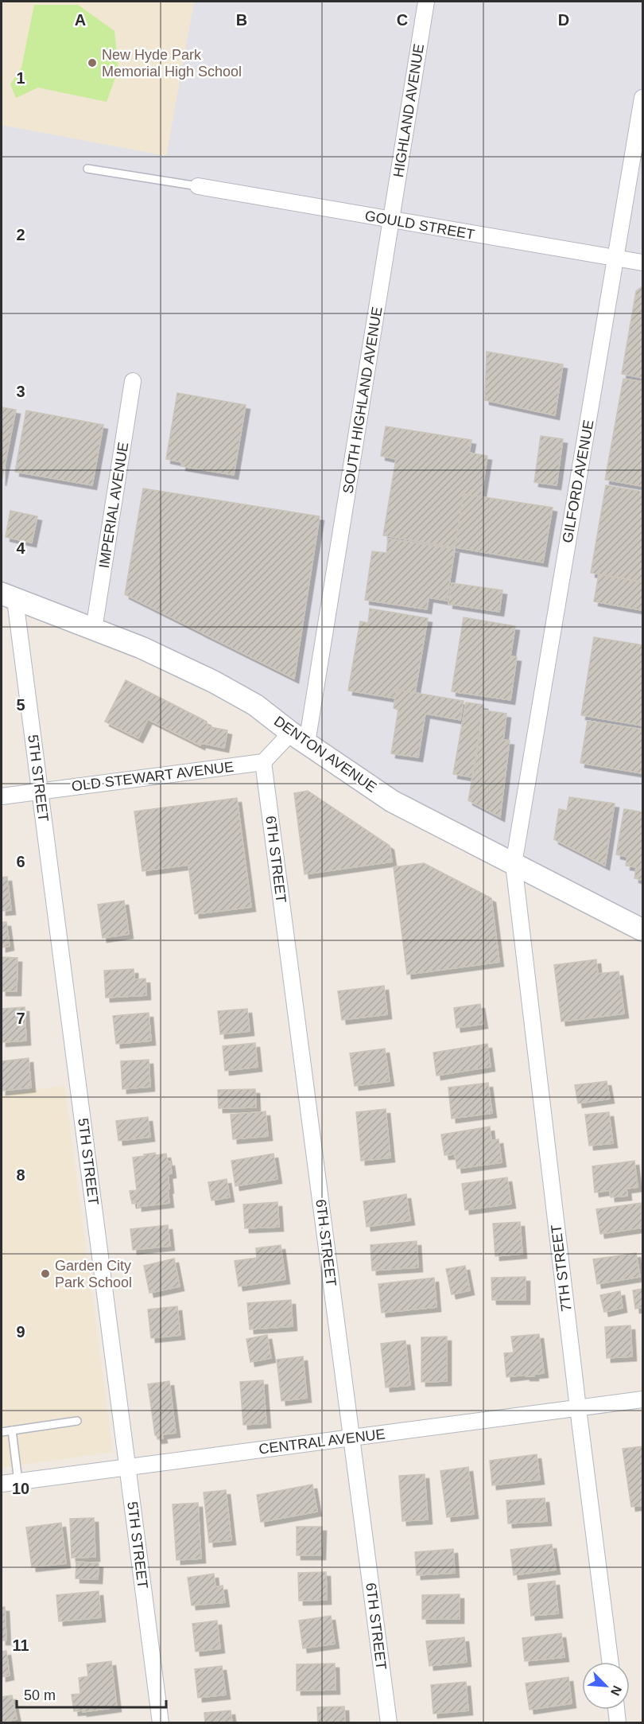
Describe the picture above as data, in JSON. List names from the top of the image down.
{
  "streets": {
    "main road": ["DENTON AVENUE"],
    "street": [
      "HIGHLAND AVENUE",
      "GOULD STREET",
      "SOUTH HIGHLAND AVENUE",
      "GILFORD AVENUE",
      "IMPERIAL AVENUE",
      "OLD STEWART AVENUE",
      "5TH STREET",
      "6TH STREET",
      "7TH STREET",
      "CENTRAL AVENUE"
    ]
  },
  "crossings": [
    ["HIGHLAND AVENUE", "GOULD STREET"],
    ["HIGHLAND AVENUE", "SOUTH HIGHLAND AVENUE"],
    ["GOULD STREET", "SOUTH HIGHLAND AVENUE"],
    ["GOULD STREET", "GILFORD AVENUE"],
    ["SOUTH HIGHLAND AVENUE", "DENTON AVENUE"],
    ["GILFORD AVENUE", "DENTON AVENUE"],
    ["GILFORD AVENUE", "7TH STREET"],
    ["IMPERIAL AVENUE", "DENTON AVENUE"],
    ["DENTON AVENUE", "5TH STREET"],
    ["DENTON AVENUE", "7TH STREET"],
    ["OLD STEWART AVENUE", "5TH STREET"],
    ["OLD STEWART AVENUE", "6TH STREET"],
    ["5TH STREET", "CENTRAL AVENUE"],
    ["6TH STREET", "CENTRAL AVENUE"],
    ["7TH STREET", "CENTRAL AVENUE"]
  ],
  "places": ["New Hyde Park Memorial High School", "Garden City Park School"],
  "scale_bar": "50 m",
  "north": "bottom right",
  "grid": {
    "columns": [
      "A",
      "B",
      "C",
      "D"
    ],
    "rows": [
      "1",
      "2",
      "3",
      "4",
      "5",
      "6",
      "7",
      "8",
      "9",
      "10",
      "11"
    ]
  }
}
